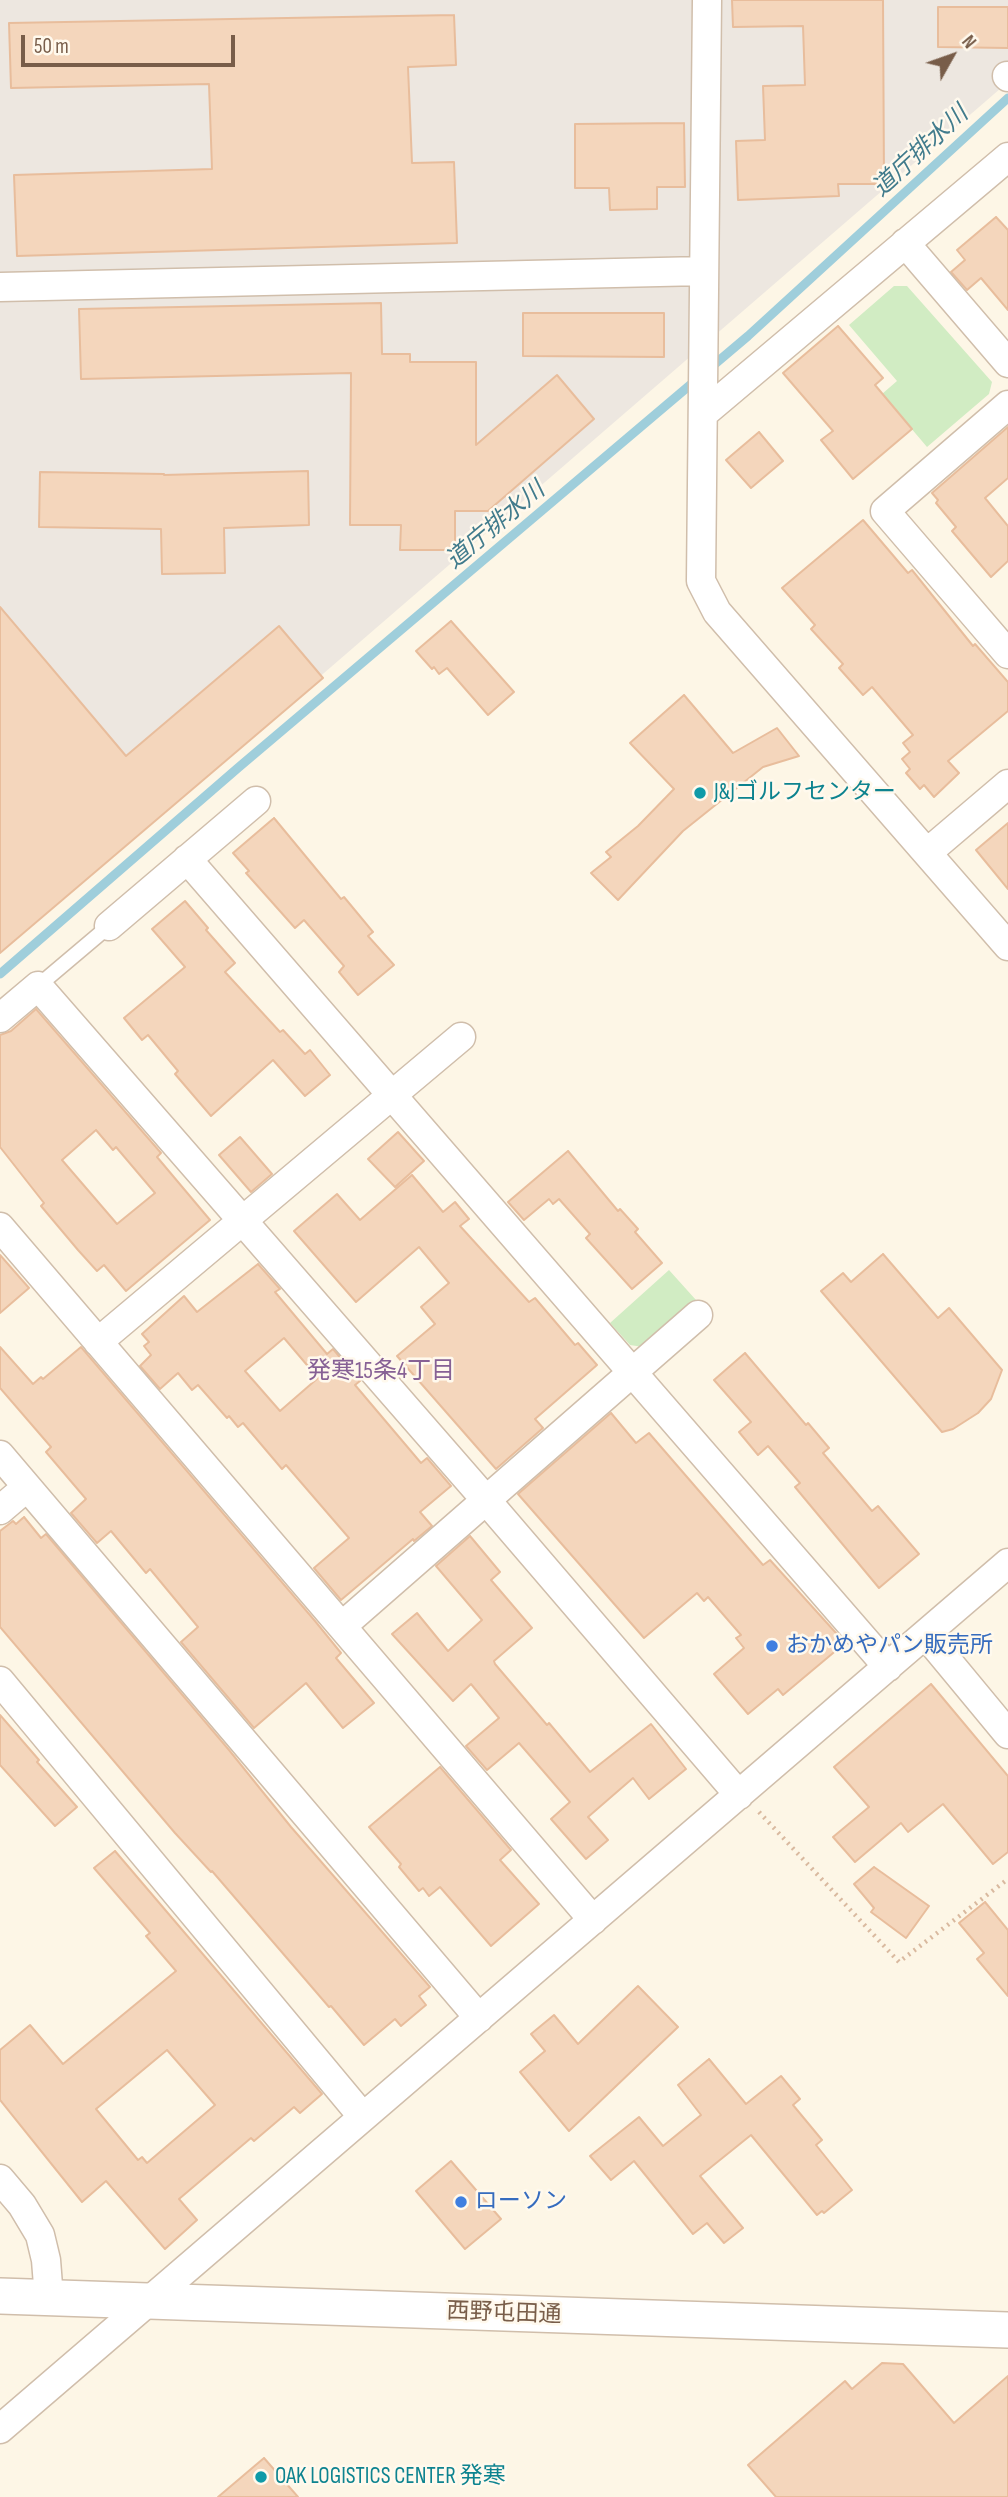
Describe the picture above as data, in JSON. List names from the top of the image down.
{
  "streets": {
    "street": ["西野屯田通"]
  },
  "districts": ["発寒15条4丁目"],
  "water": ["道庁排水川"],
  "places": [
    "J&Jゴルフセンター",
    "おかめやパン販売所",
    "ローソン",
    "OAK LOGISTICS CENTER 発寒"
  ],
  "scale_bar": "50 m",
  "north": "top right"
}
